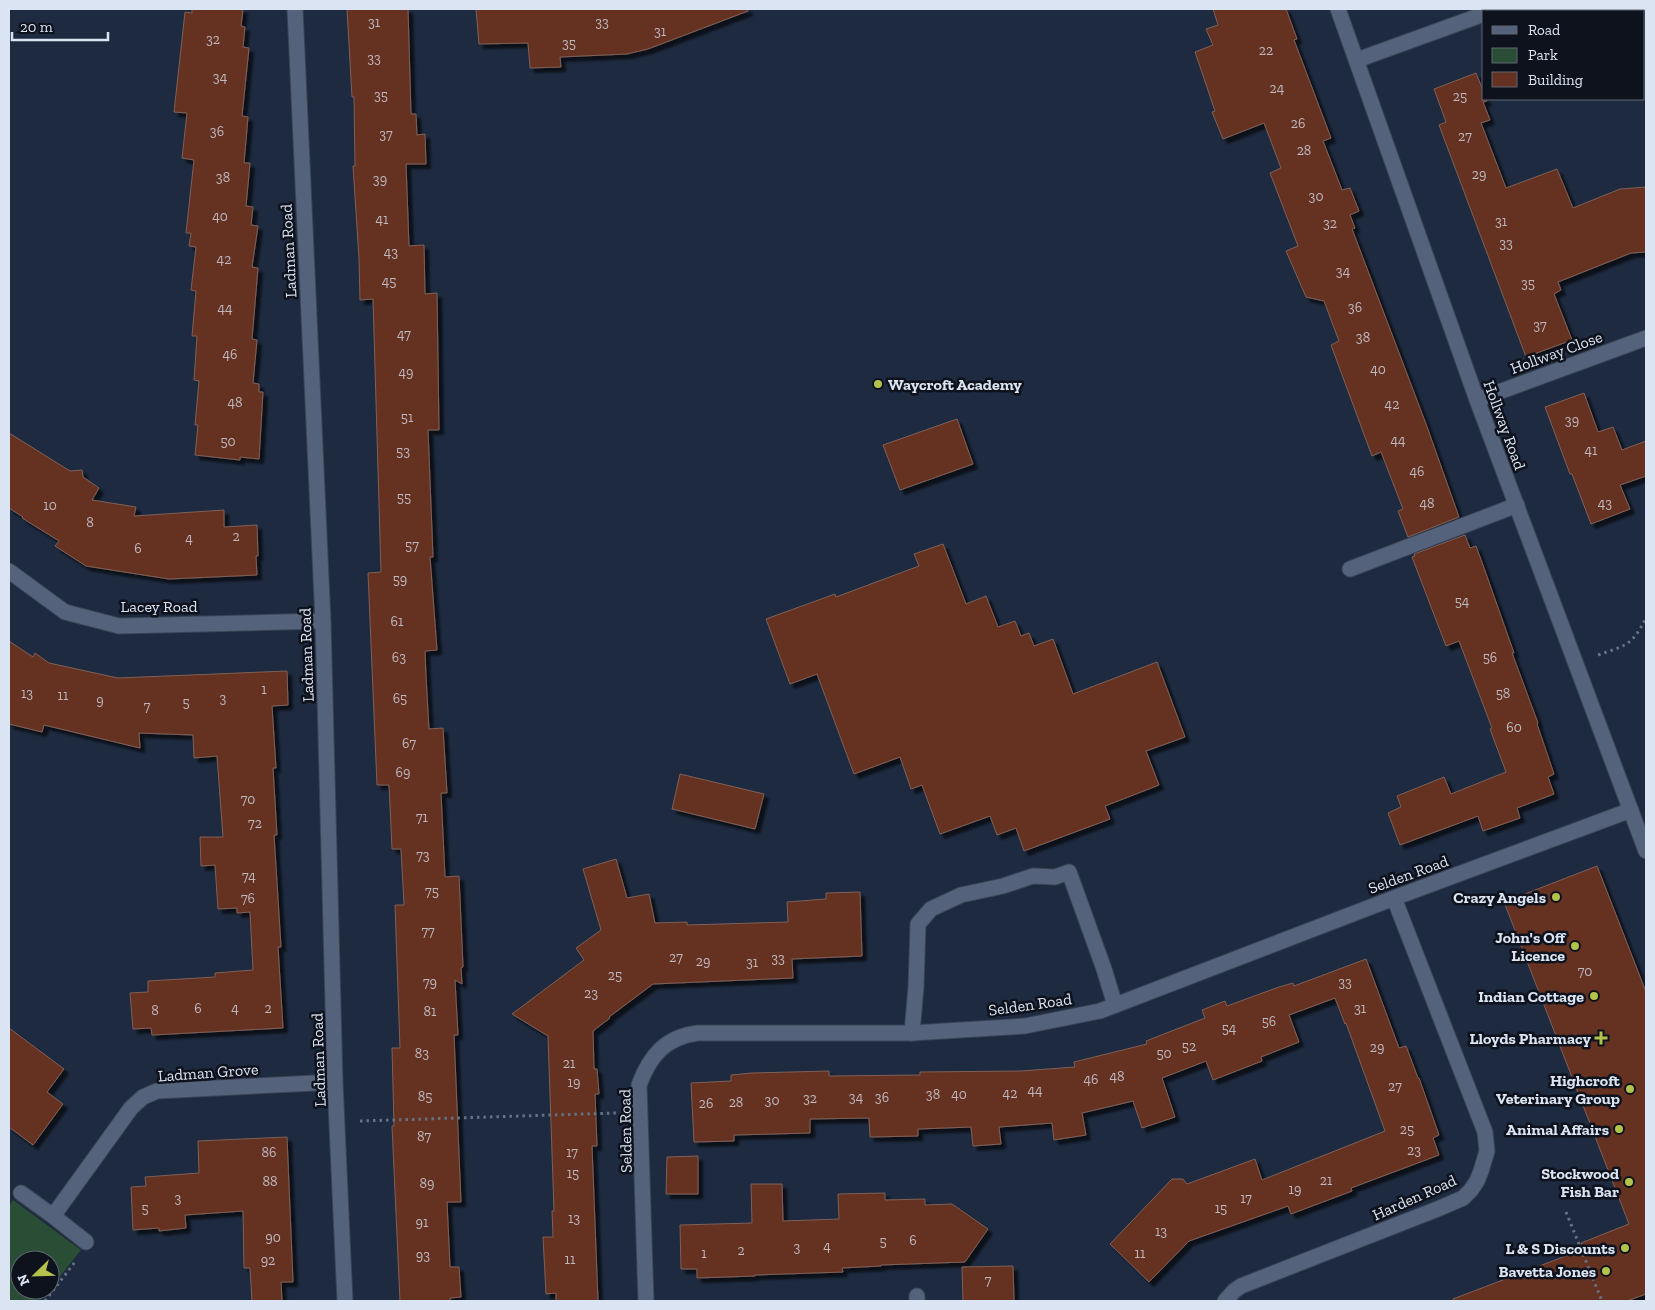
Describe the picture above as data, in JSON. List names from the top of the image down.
{
  "streets": {
    "street": [
      "Ladman Road",
      "Hollway Close",
      "Hollway Road",
      "Lacey Road",
      "Selden Road",
      "Ladman Grove",
      "Harden Road"
    ]
  },
  "crossings": [
    ["Ladman Road", "Lacey Road"],
    ["Ladman Road", "Ladman Grove"],
    ["Hollway Close", "Hollway Road"],
    ["Hollway Road", "Selden Road"],
    ["Selden Road", "Harden Road"]
  ],
  "places": {
    "other": [
      "Waycroft Academy",
      "Crazy Angels",
      "John's Off Licence",
      "Indian Cottage",
      "Highcroft Veterinary Group",
      "Animal Affairs",
      "Stockwood Fish Bar",
      "L & S Discounts",
      "Bavetta Jones"
    ],
    "health": ["Lloyds Pharmacy"]
  },
  "house_numbers": [
    "31",
    "33",
    "31",
    "32",
    "35",
    "22",
    "33",
    "34",
    "24",
    "35",
    "25",
    "26",
    "36",
    "37",
    "27",
    "28",
    "29",
    "38",
    "39",
    "30",
    "40",
    "41",
    "31",
    "32",
    "33",
    "43",
    "42",
    "34",
    "45",
    "35",
    "36",
    "44",
    "37",
    "47",
    "38",
    "46",
    "40",
    "49",
    "48",
    "42",
    "51",
    "39",
    "44",
    "50",
    "41",
    "53",
    "46",
    "55",
    "48",
    "43",
    "10",
    "8",
    "2",
    "4",
    "57",
    "6",
    "59",
    "54",
    "61",
    "63",
    "56",
    "1",
    "13",
    "58",
    "11",
    "3",
    "65",
    "9",
    "5",
    "7",
    "60",
    "67",
    "69",
    "70",
    "71",
    "72",
    "73",
    "74",
    "75",
    "76",
    "77",
    "27",
    "33",
    "29",
    "31",
    "70",
    "25",
    "79",
    "33",
    "23",
    "6",
    "4",
    "2",
    "31",
    "8",
    "81",
    "56",
    "54",
    "52",
    "29",
    "83",
    "50",
    "21",
    "48",
    "46",
    "19",
    "27",
    "44",
    "42",
    "38",
    "40",
    "85",
    "34",
    "36",
    "32",
    "30",
    "28",
    "26",
    "25",
    "87",
    "23",
    "86",
    "17",
    "15",
    "21",
    "88",
    "89",
    "19",
    "3",
    "17",
    "5",
    "15",
    "13",
    "91",
    "13",
    "90",
    "6",
    "5",
    "4",
    "3",
    "2",
    "1",
    "11",
    "93",
    "11",
    "92",
    "7"
  ],
  "legend": ["Road", "Park", "Building"],
  "scale_bar": "20 m",
  "north": "bottom left"
}
